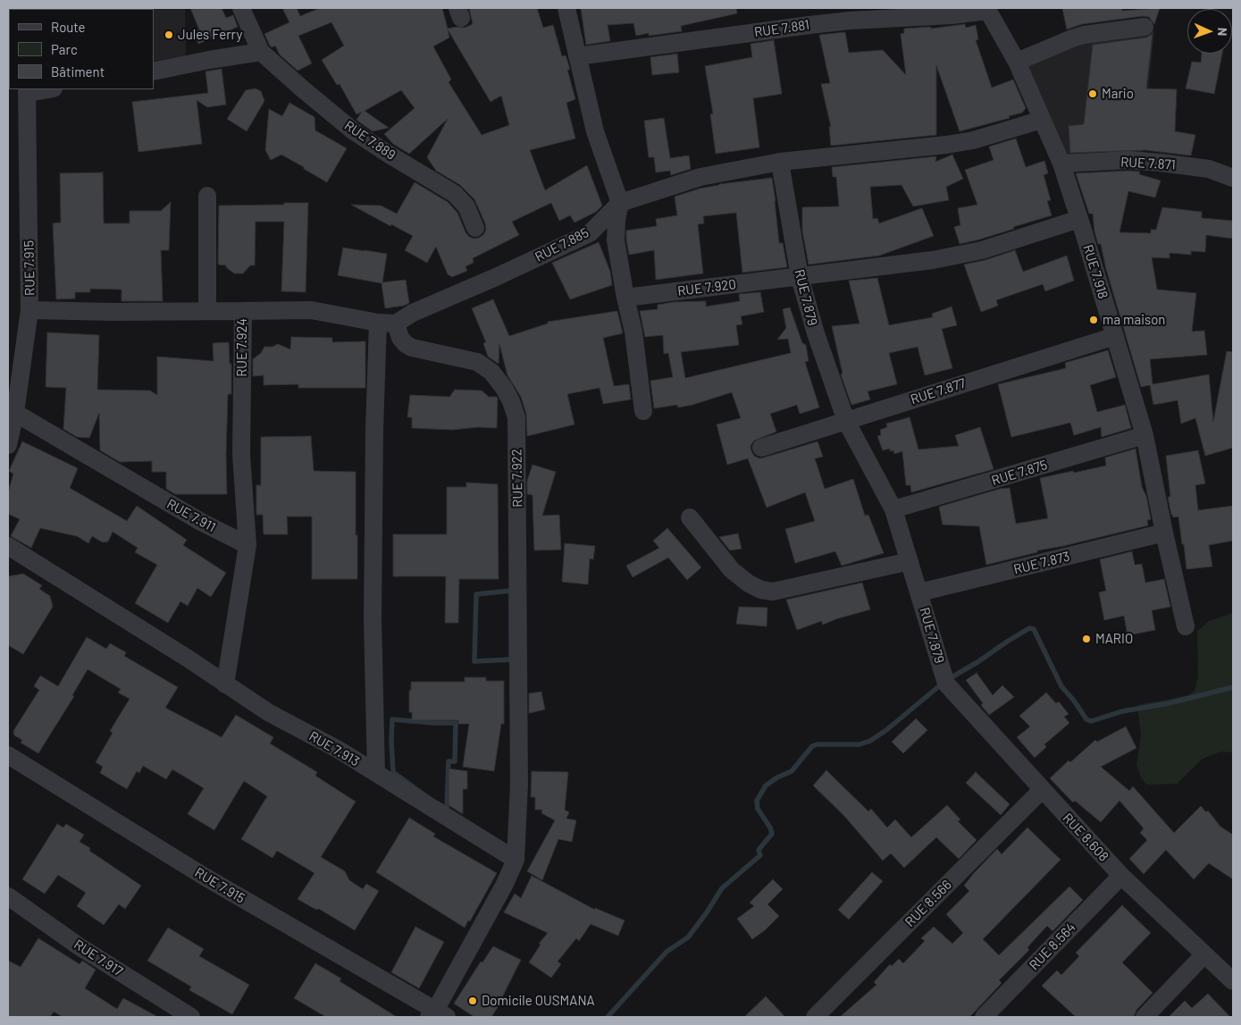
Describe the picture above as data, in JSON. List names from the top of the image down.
{
  "streets": {
    "street": [
      "RUE 7.881",
      "RUE 7.889",
      "RUE 7.871",
      "RUE 7.885",
      "RUE 7.915",
      "RUE 7.918",
      "RUE 7.920",
      "RUE 7.879",
      "RUE 7.924",
      "RUE 7.877",
      "RUE 7.875",
      "RUE 7.922",
      "RUE 7.911",
      "RUE 7.873",
      "RUE 7.913",
      "RUE 8.608",
      "RUE 8.566",
      "RUE 8.564",
      "RUE 7.917"
    ]
  },
  "crossings": [
    ["RUE 7.881", "RUE 7.918"],
    ["RUE 7.871", "RUE 7.918"],
    ["RUE 7.885", "RUE 7.879"],
    ["RUE 7.885", "RUE 7.922"],
    ["RUE 7.915", "RUE 7.924"],
    ["RUE 7.915", "RUE 7.911"],
    ["RUE 7.918", "RUE 7.920"],
    ["RUE 7.918", "RUE 7.877"],
    ["RUE 7.918", "RUE 7.875"],
    ["RUE 7.918", "RUE 7.873"],
    ["RUE 7.920", "RUE 7.879"],
    ["RUE 7.879", "RUE 7.877"],
    ["RUE 7.879", "RUE 7.875"],
    ["RUE 7.879", "RUE 7.873"],
    ["RUE 7.879", "RUE 8.608"],
    ["RUE 7.924", "RUE 7.911"],
    ["RUE 7.922", "RUE 7.913"],
    ["RUE 8.608", "RUE 8.566"],
    ["RUE 8.608", "RUE 8.564"]
  ],
  "places": [
    "Jules Ferry",
    "Mario",
    "ma maison",
    "MARIO",
    "Domicile OUSMANA"
  ],
  "legend": ["Route", "Parc", "Bâtiment"],
  "north": "right"
}
